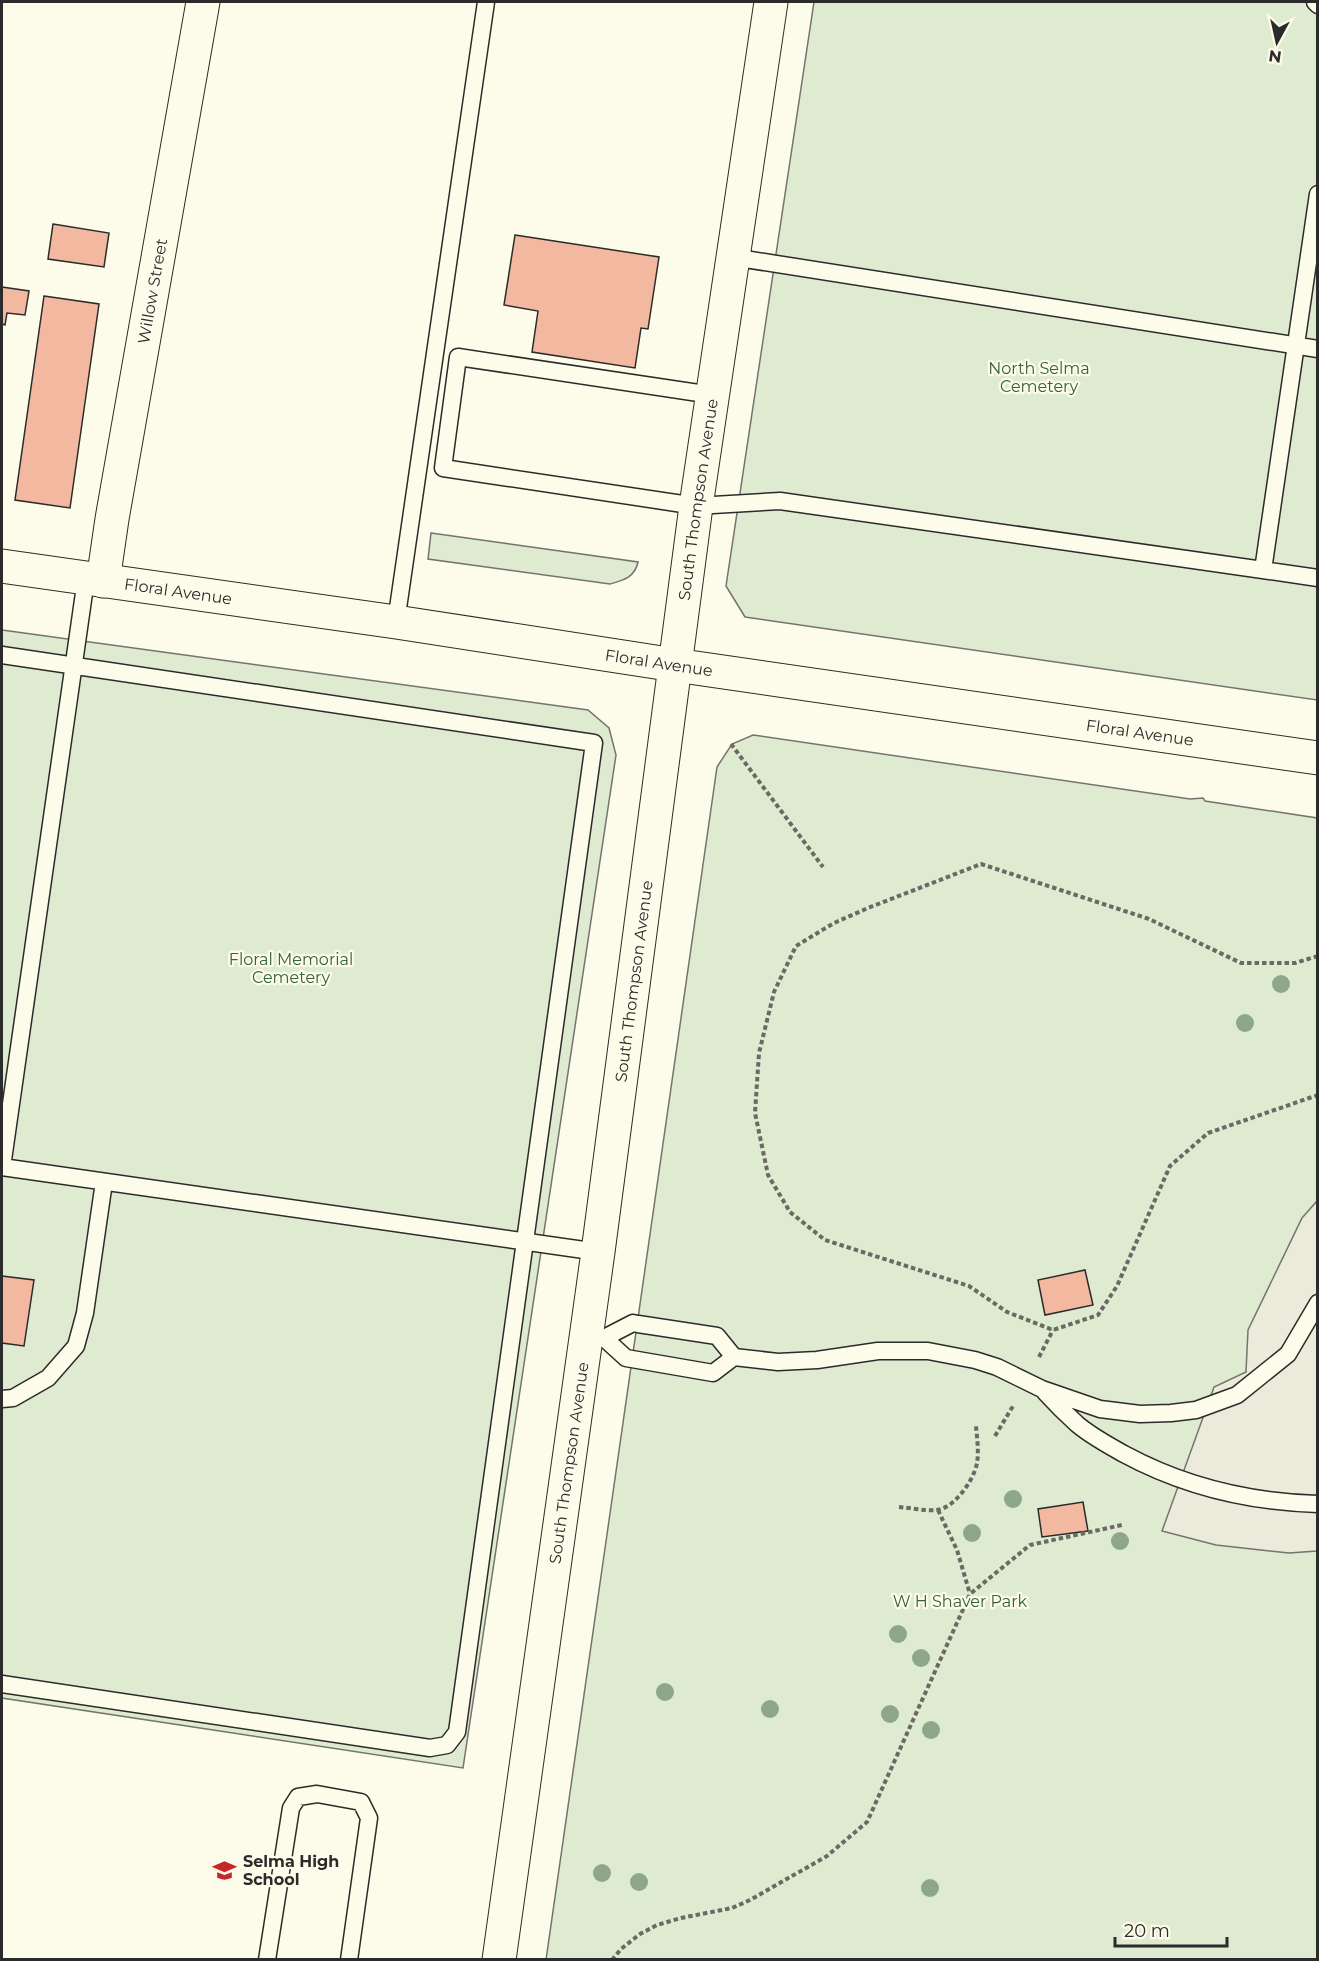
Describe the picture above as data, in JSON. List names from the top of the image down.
{
  "streets": {
    "street": ["Willow Street", "South Thompson Avenue", "Floral Avenue"]
  },
  "crossings": [
    ["Willow Street", "Floral Avenue"],
    ["South Thompson Avenue", "Floral Avenue"]
  ],
  "parks": ["North Selma Cemetery", "Floral Memorial Cemetery", "W H Shaver Park"],
  "places": {
    "school or university": ["Selma High School"]
  },
  "scale_bar": "20 m",
  "north": "bottom"
}
